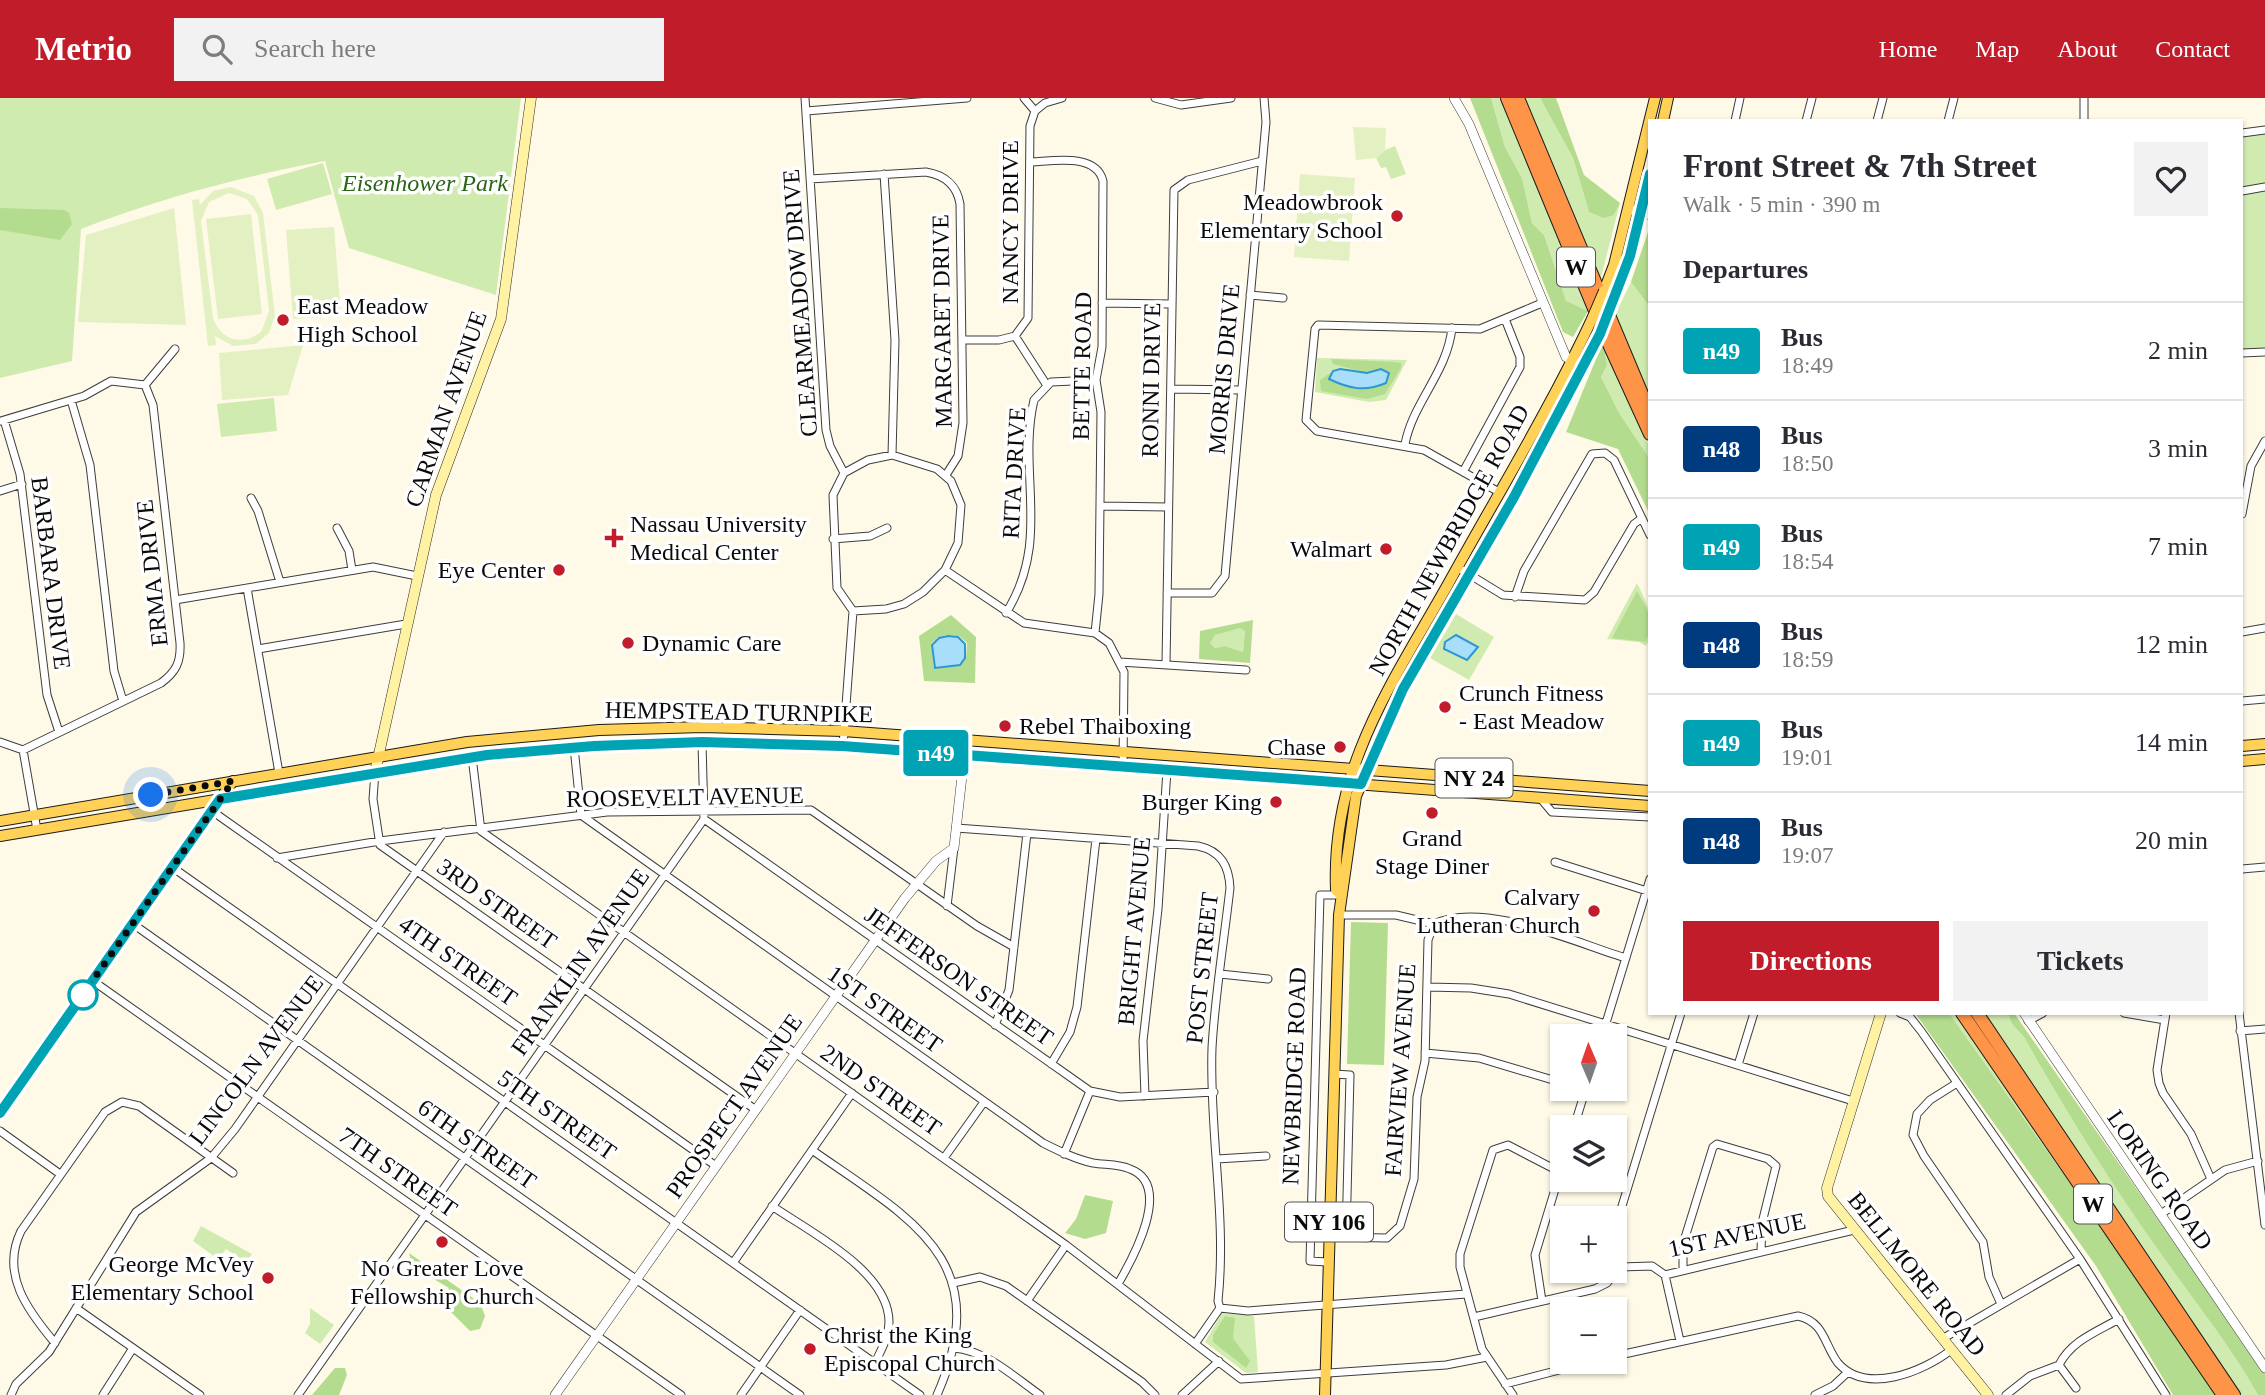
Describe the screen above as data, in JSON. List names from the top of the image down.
{
  "streets": {
    "highway": ["W"],
    "main road": [
      "CARMAN AVENUE",
      "NORTH NEWBRIDGE ROAD",
      "HEMPSTEAD TURNPIKE",
      "NY 24",
      "NEWBRIDGE ROAD",
      "NY 106",
      "BELLMORE ROAD"
    ],
    "street": [
      "NANCY DRIVE",
      "CLEARMEADOW DRIVE",
      "MARGARET DRIVE",
      "BETTE ROAD",
      "MORRIS DRIVE",
      "RONNI DRIVE",
      "RITA DRIVE",
      "BARBARA DRIVE",
      "ERMA DRIVE",
      "ROOSEVELT AVENUE",
      "3RD STREET",
      "BRIGHT AVENUE",
      "4TH STREET",
      "FRANKLIN AVENUE",
      "POST STREET",
      "JEFFERSON STREET",
      "1ST STREET",
      "LINCOLN AVENUE",
      "FAIRVIEW AVENUE",
      "2ND STREET",
      "PROSPECT AVENUE",
      "5TH STREET",
      "6TH STREET",
      "7TH STREET",
      "LORING ROAD",
      "1ST AVENUE"
    ]
  },
  "crossings": [
    ["NANCY DRIVE", "MARGARET DRIVE"],
    ["NANCY DRIVE", "BETTE ROAD"],
    ["CLEARMEADOW DRIVE", "MARGARET DRIVE"],
    ["BETTE ROAD", "RITA DRIVE"],
    ["MORRIS DRIVE", "RONNI DRIVE"],
    ["CARMAN AVENUE", "HEMPSTEAD TURNPIKE"],
    ["NORTH NEWBRIDGE ROAD", "HEMPSTEAD TURNPIKE"],
    ["NORTH NEWBRIDGE ROAD", "NEWBRIDGE ROAD"],
    ["NORTH NEWBRIDGE ROAD", "NY 106"],
    ["BARBARA DRIVE", "ERMA DRIVE"],
    ["HEMPSTEAD TURNPIKE", "BRIGHT AVENUE"],
    ["HEMPSTEAD TURNPIKE", "NEWBRIDGE ROAD"],
    ["ROOSEVELT AVENUE", "3RD STREET"],
    ["ROOSEVELT AVENUE", "4TH STREET"],
    ["ROOSEVELT AVENUE", "FRANKLIN AVENUE"],
    ["ROOSEVELT AVENUE", "JEFFERSON STREET"],
    ["ROOSEVELT AVENUE", "1ST STREET"],
    ["ROOSEVELT AVENUE", "LINCOLN AVENUE"],
    ["ROOSEVELT AVENUE", "2ND STREET"],
    ["ROOSEVELT AVENUE", "PROSPECT AVENUE"],
    ["3RD STREET", "FRANKLIN AVENUE"],
    ["3RD STREET", "LINCOLN AVENUE"],
    ["3RD STREET", "PROSPECT AVENUE"],
    ["BRIGHT AVENUE", "POST STREET"],
    ["BRIGHT AVENUE", "JEFFERSON STREET"],
    ["4TH STREET", "FRANKLIN AVENUE"],
    ["4TH STREET", "LINCOLN AVENUE"],
    ["4TH STREET", "PROSPECT AVENUE"],
    ["FRANKLIN AVENUE", "JEFFERSON STREET"],
    ["FRANKLIN AVENUE", "1ST STREET"],
    ["FRANKLIN AVENUE", "2ND STREET"],
    ["FRANKLIN AVENUE", "5TH STREET"],
    ["FRANKLIN AVENUE", "6TH STREET"],
    ["FRANKLIN AVENUE", "7TH STREET"],
    ["POST STREET", "JEFFERSON STREET"],
    ["JEFFERSON STREET", "PROSPECT AVENUE"],
    ["1ST STREET", "2ND STREET"],
    ["1ST STREET", "PROSPECT AVENUE"],
    ["LINCOLN AVENUE", "5TH STREET"],
    ["LINCOLN AVENUE", "6TH STREET"],
    ["LINCOLN AVENUE", "7TH STREET"],
    ["FAIRVIEW AVENUE", "NEWBRIDGE ROAD"],
    ["NEWBRIDGE ROAD", "2ND STREET"],
    ["2ND STREET", "PROSPECT AVENUE"],
    ["PROSPECT AVENUE", "5TH STREET"],
    ["PROSPECT AVENUE", "6TH STREET"],
    ["PROSPECT AVENUE", "7TH STREET"],
    ["1ST AVENUE", "BELLMORE ROAD"]
  ],
  "parks": ["Eisenhower Park"],
  "places": {
    "other": [
      "Meadowbrook Elementary School",
      "East Meadow High School",
      "Walmart",
      "Eye Center",
      "Dynamic Care",
      "Crunch Fitness - East Meadow",
      "Rebel Thaiboxing",
      "Chase",
      "Burger King",
      "Grand Stage Diner",
      "Calvary Lutheran Church",
      "No Greater Love Fellowship Church",
      "George McVey Elementary School",
      "Christ the King Episcopal Church"
    ],
    "health": ["Nassau University Medical Center"]
  },
  "lines": ["bus line n49"],
  "north": "top",
  "page": {
    "header": "Metrio",
    "search": "Search here",
    "nav": [
      "Home",
      "Map",
      "About",
      "Contact"
    ],
    "on_map": "n49",
    "heading": [
      ["Front Street & 7th Street", "Walk · 5 min · 390 m"],
      "Departures"
    ],
    "list": [
      {
        "mark": "n49",
        "name": "Bus",
        "note": "18:49",
        "value": "2 min"
      },
      {
        "mark": "n48",
        "name": "Bus",
        "note": "18:50",
        "value": "3 min"
      },
      {
        "mark": "n49",
        "name": "Bus",
        "note": "18:54",
        "value": "7 min"
      },
      {
        "mark": "n48",
        "name": "Bus",
        "note": "18:59",
        "value": "12 min"
      },
      {
        "mark": "n49",
        "name": "Bus",
        "note": "19:01",
        "value": "14 min"
      },
      {
        "mark": "n48",
        "name": "Bus",
        "note": "19:07",
        "value": "20 min"
      }
    ],
    "buttons": ["Directions", "Tickets"],
    "map_buttons": ["+", "−"]
  }
}
